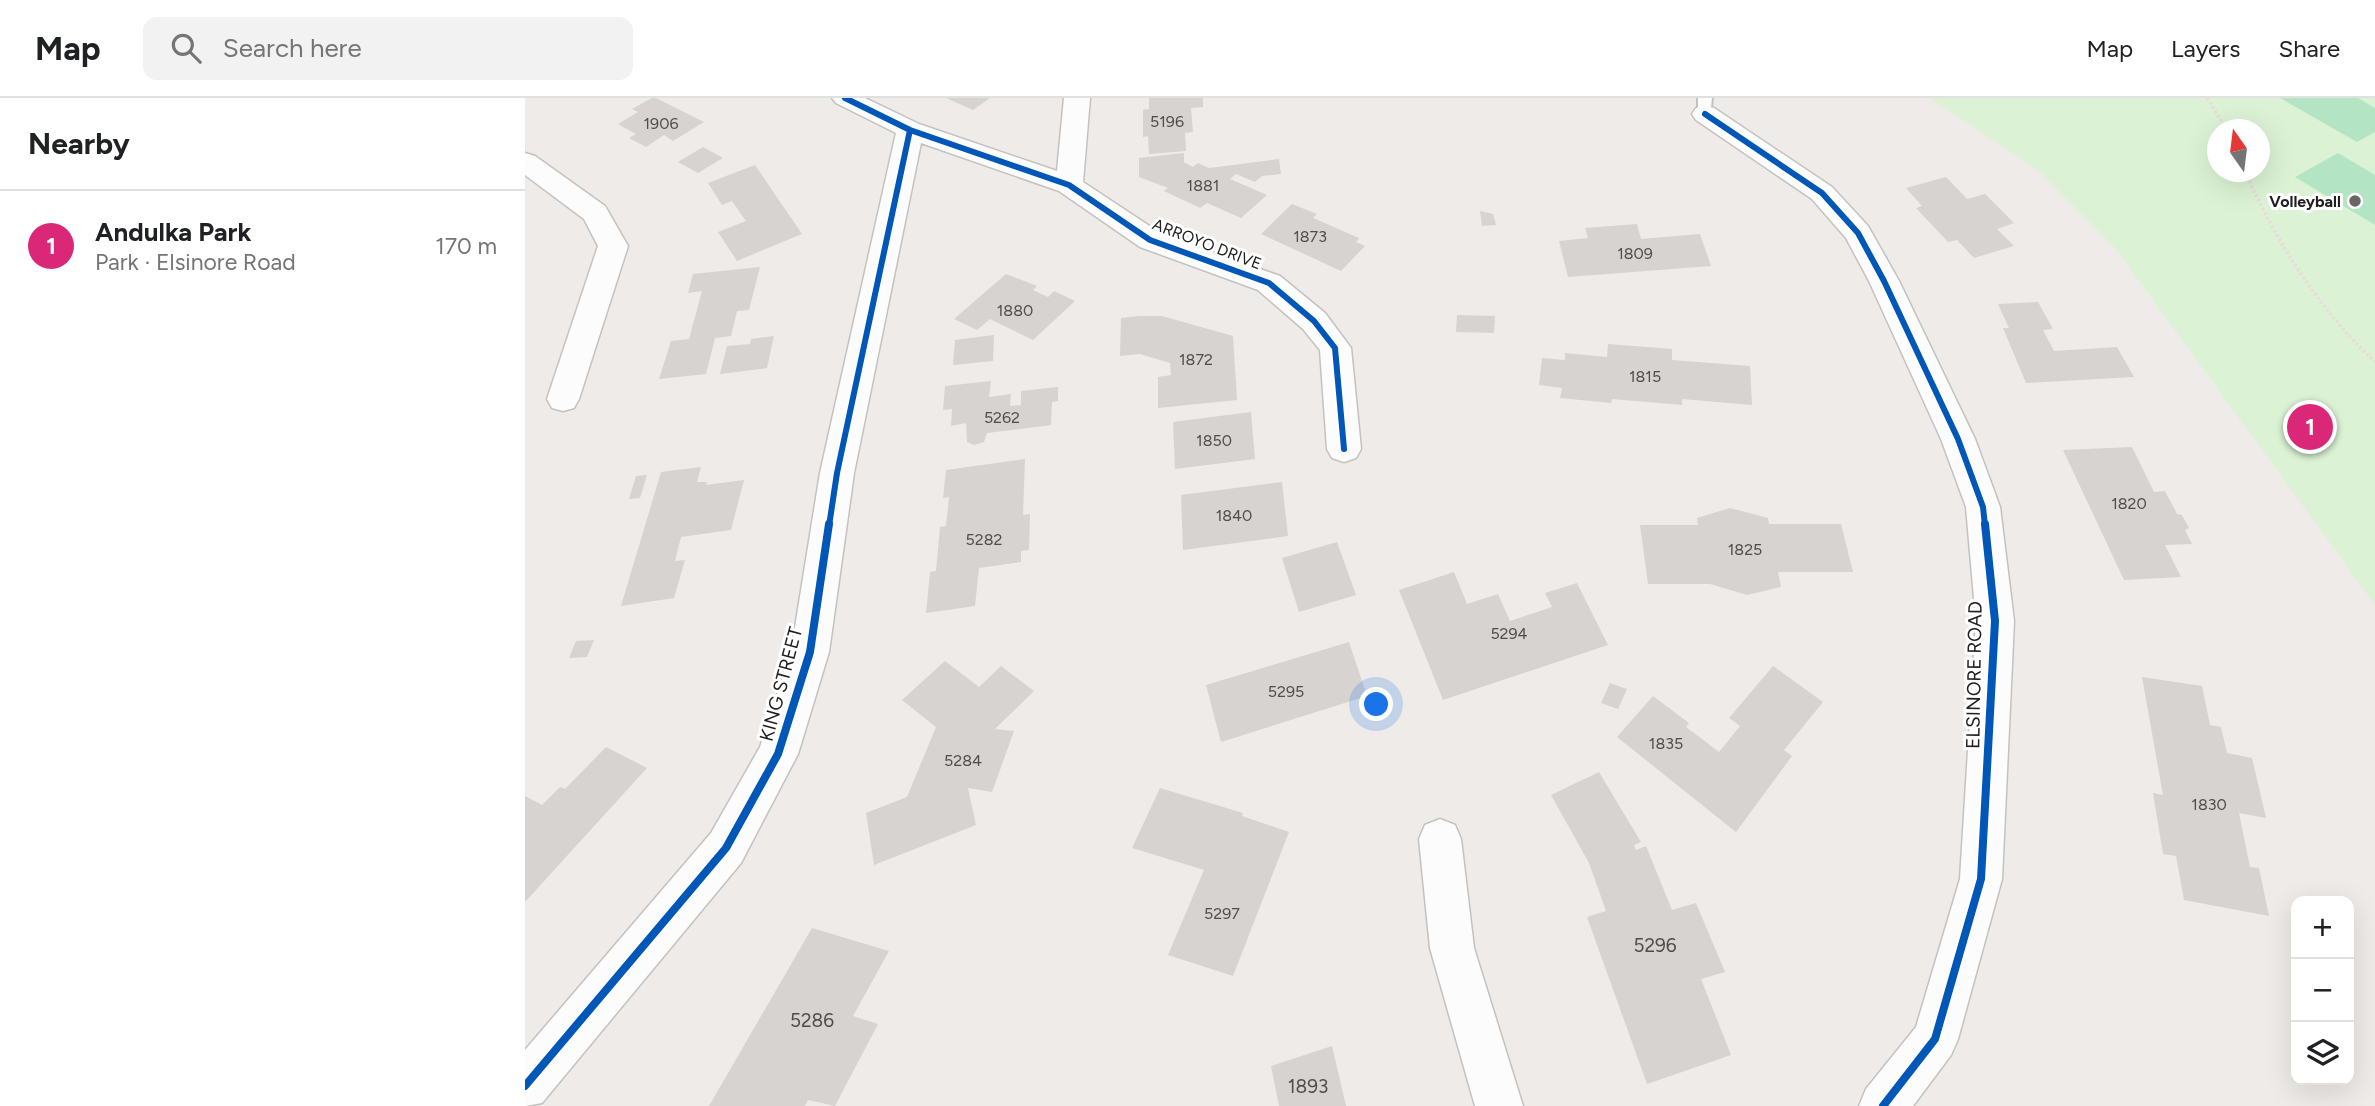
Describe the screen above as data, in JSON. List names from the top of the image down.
{
  "streets": {
    "street": ["ARROYO DRIVE", "ELSINORE ROAD", "KING STREET"]
  },
  "crossings": [
    ["ARROYO DRIVE", "KING STREET"]
  ],
  "places": ["Volleyball"],
  "house_numbers": [
    "5196",
    "1906",
    "1881",
    "1873",
    "1809",
    "1880",
    "1872",
    "1815",
    "5262",
    "1850",
    "1820",
    "1840",
    "5282",
    "1825",
    "5294",
    "5295",
    "1835",
    "5284",
    "1830",
    "5297",
    "5296",
    "5286",
    "1893"
  ],
  "north": "top",
  "page": {
    "header": "Map",
    "search": "Search here",
    "nav": ["Map", "Layers", "Share"],
    "heading": "Nearby",
    "list": [
      {
        "mark": "1",
        "name": "Andulka Park",
        "note": "Park · Elsinore Road",
        "value": "170 m"
      }
    ],
    "pins": "1",
    "map_buttons": ["+", "−"]
  }
}
